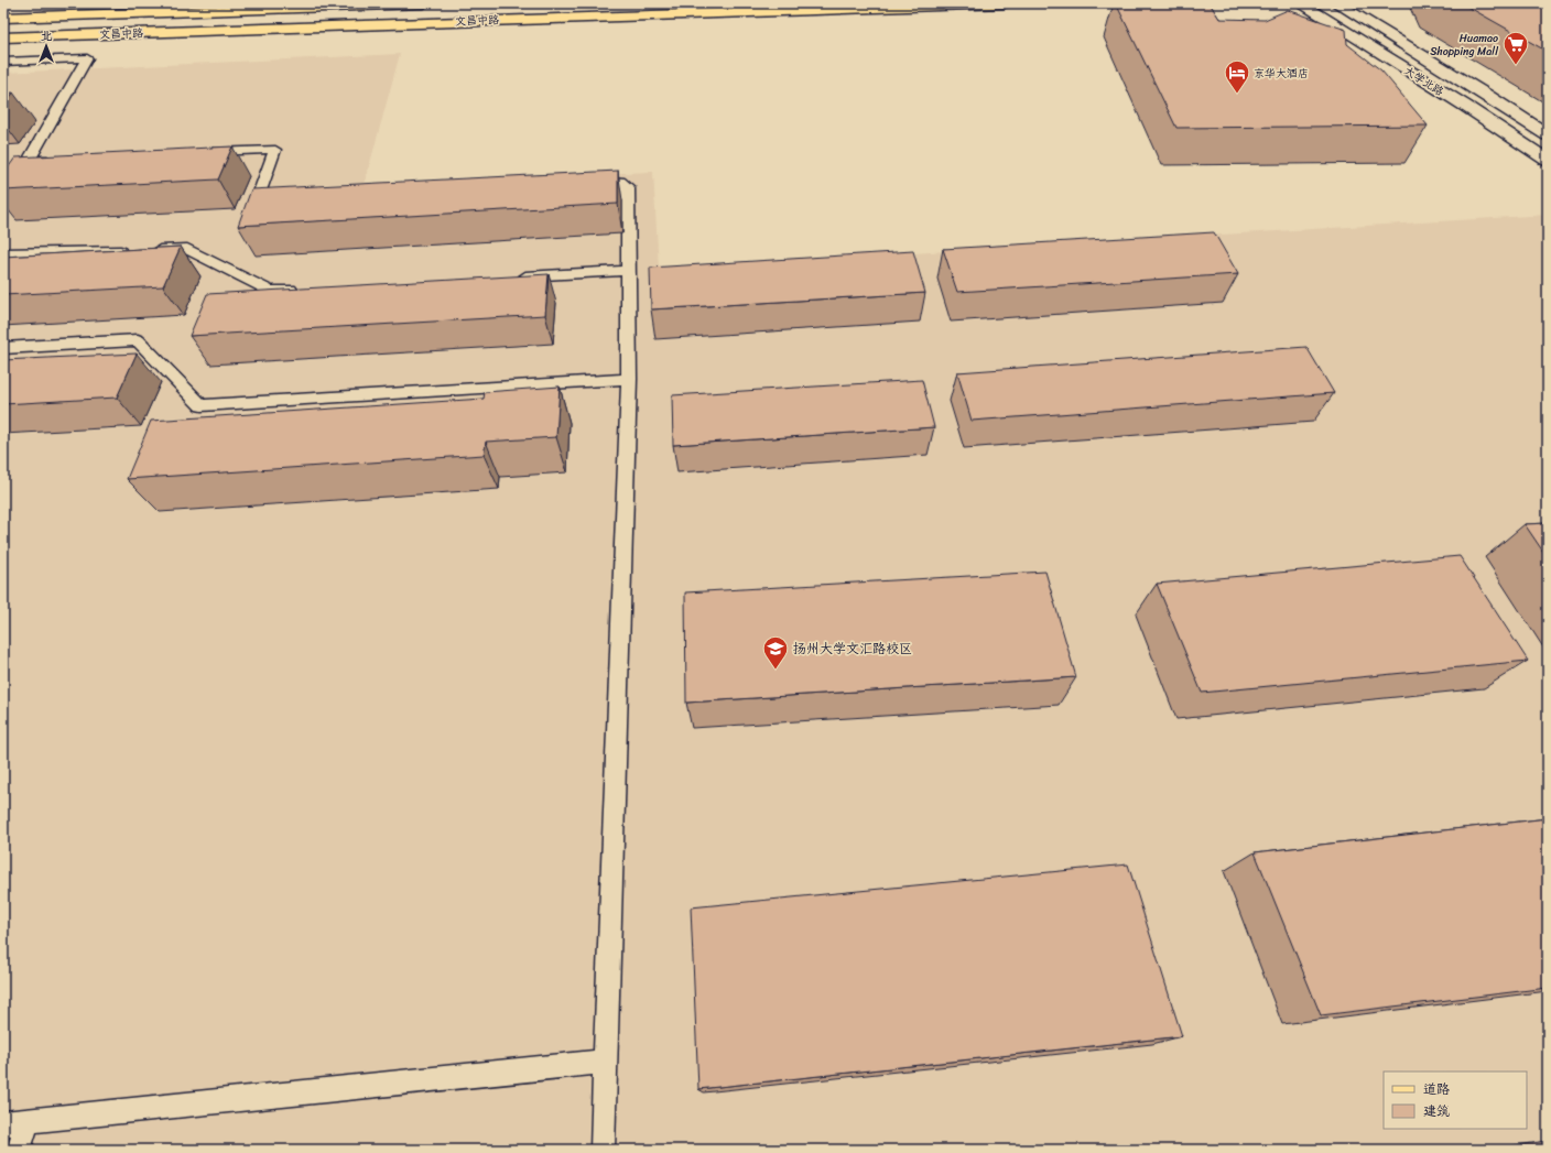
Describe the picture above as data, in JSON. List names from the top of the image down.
{
  "streets": {
    "main road": ["文昌中路"],
    "street": ["大学北路"]
  },
  "places": {
    "supermarket": ["Huamao Shopping Mall"],
    "hotel": ["京华大酒店"],
    "school or university": ["扬州大学文汇路校区"]
  },
  "legend": ["道路", "建筑"],
  "north": "top"
}
